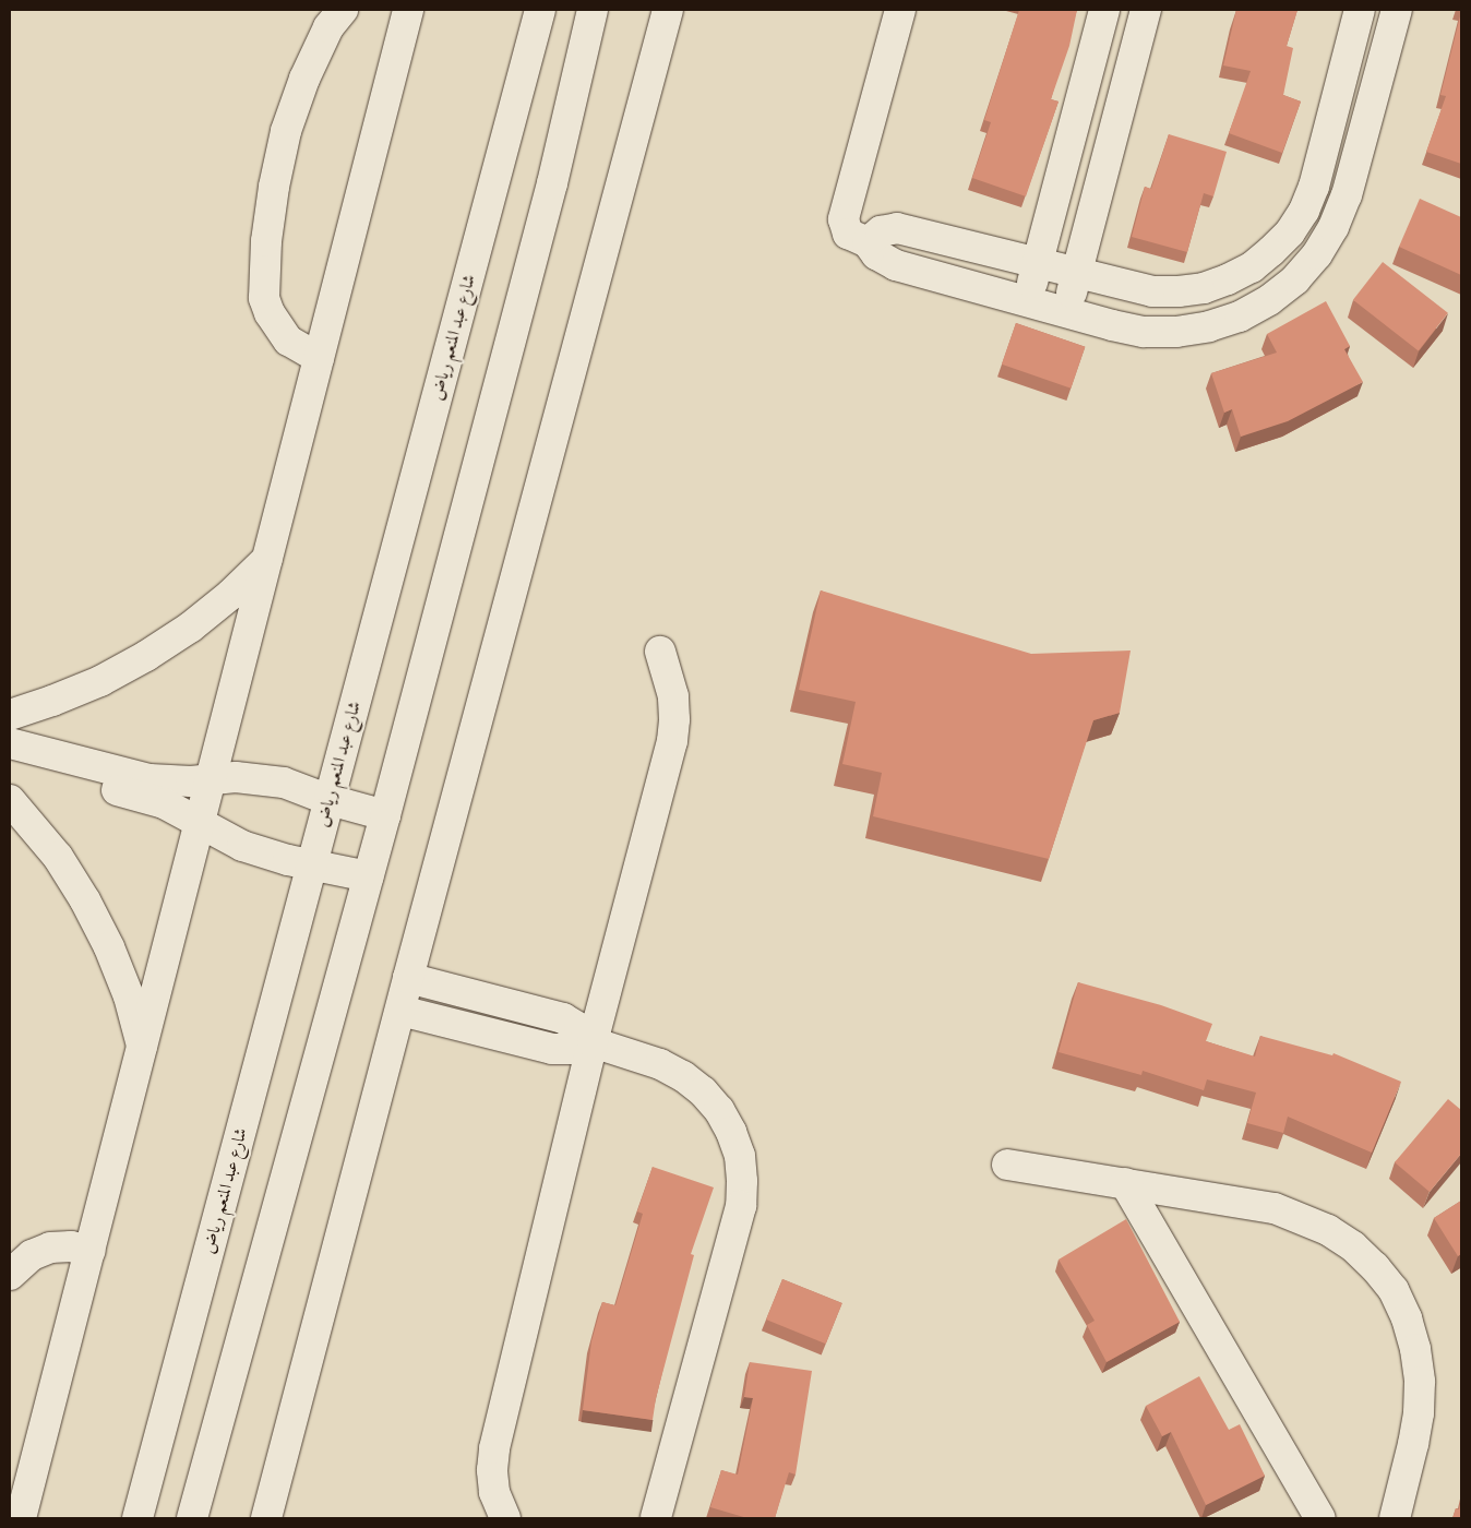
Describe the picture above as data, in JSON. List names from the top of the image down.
{
  "streets": {
    "street": ["شارع عبد المنعم رياض"]
  }
}
